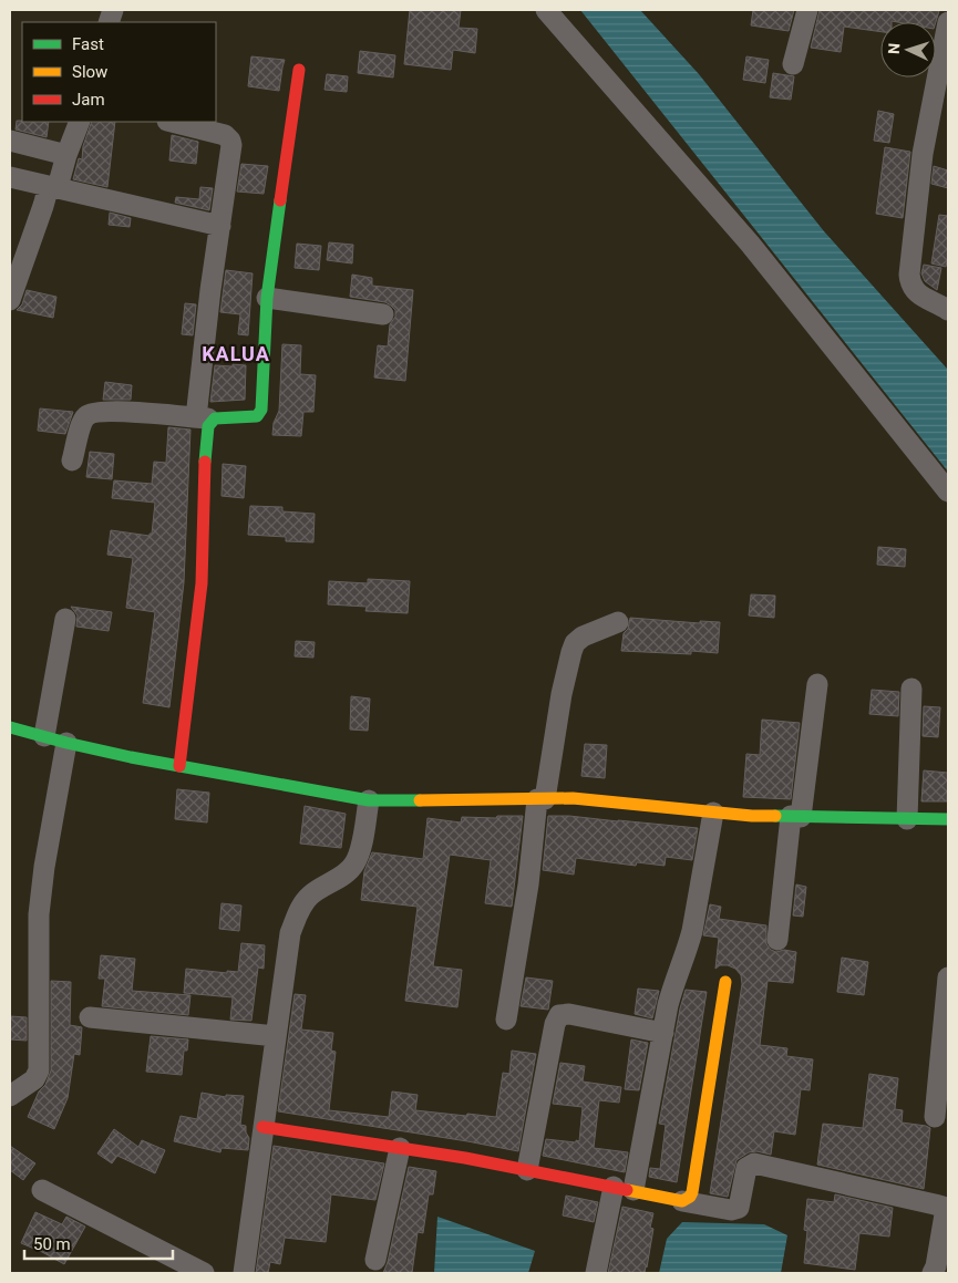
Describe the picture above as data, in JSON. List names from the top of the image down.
{
  "districts": ["KALUA"],
  "legend": ["Fast", "Slow", "Jam"],
  "scale_bar": "50 m",
  "north": "left"
}
